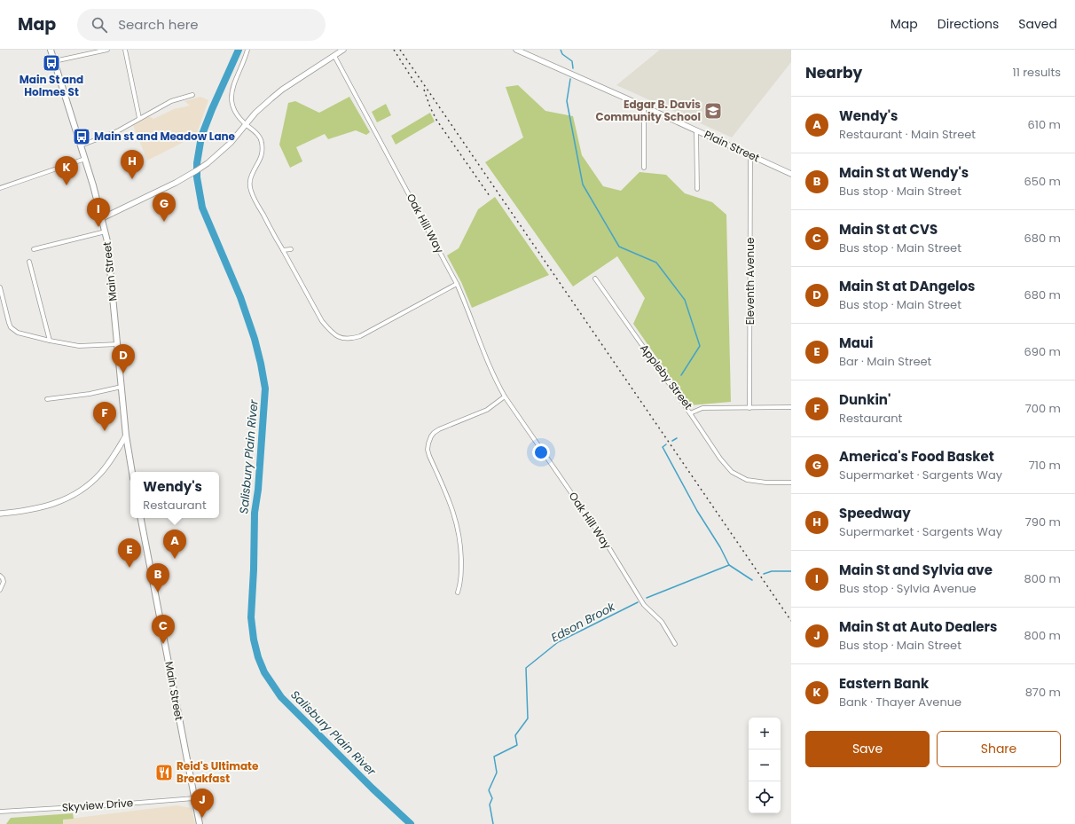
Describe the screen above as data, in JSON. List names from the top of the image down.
{
  "streets": {
    "main road": ["Plain Street", "Main Street"],
    "street": [
      "Oak Hill Way",
      "Eleventh Avenue",
      "Appleby Street",
      "Skyview Drive"
    ]
  },
  "crossings": [
    ["Plain Street", "Eleventh Avenue"],
    ["Main Street", "Skyview Drive"],
    ["Eleventh Avenue", "Appleby Street"]
  ],
  "water": ["Salisbury Plain River", "Edson Brook"],
  "places": {
    "bus stop": ["Main St and Holmes St", "Main st and Meadow Lane"],
    "school or university": ["Edgar B. Davis Community School"],
    "restaurant": ["Reid's Ultimate Breakfast"]
  },
  "page": {
    "header": "Map",
    "search": "Search here",
    "nav": ["Map", "Directions", "Saved"],
    "heading": ["Nearby", "11 results"],
    "list": [
      {
        "mark": "A",
        "name": "Wendy's",
        "note": "Restaurant · Main Street",
        "value": "610 m"
      },
      {
        "mark": "B",
        "name": "Main St at Wendy's",
        "note": "Bus stop · Main Street",
        "value": "650 m"
      },
      {
        "mark": "C",
        "name": "Main St at CVS",
        "note": "Bus stop · Main Street",
        "value": "680 m"
      },
      {
        "mark": "D",
        "name": "Main St at DAngelos",
        "note": "Bus stop · Main Street",
        "value": "680 m"
      },
      {
        "mark": "E",
        "name": "Maui",
        "note": "Bar · Main Street",
        "value": "690 m"
      },
      {
        "mark": "F",
        "name": "Dunkin'",
        "note": "Restaurant",
        "value": "700 m"
      },
      {
        "mark": "G",
        "name": "America's Food Basket",
        "note": "Supermarket · Sargents Way",
        "value": "710 m"
      },
      {
        "mark": "H",
        "name": "Speedway",
        "note": "Supermarket · Sargents Way",
        "value": "790 m"
      },
      {
        "mark": "I",
        "name": "Main St and Sylvia ave",
        "note": "Bus stop · Sylvia Avenue",
        "value": "800 m"
      },
      {
        "mark": "J",
        "name": "Main St at Auto Dealers",
        "note": "Bus stop · Main Street",
        "value": "800 m"
      },
      {
        "mark": "K",
        "name": "Eastern Bank",
        "note": "Bank · Thayer Avenue",
        "value": "870 m"
      }
    ],
    "pins": [
      "H",
      "K",
      "G",
      "I",
      "D",
      "F",
      "A",
      "E",
      "B",
      "C",
      "J"
    ],
    "popup": ["Wendy's", "Restaurant"],
    "map_buttons": ["+", "−"],
    "buttons": ["Save", "Share"]
  }
}
